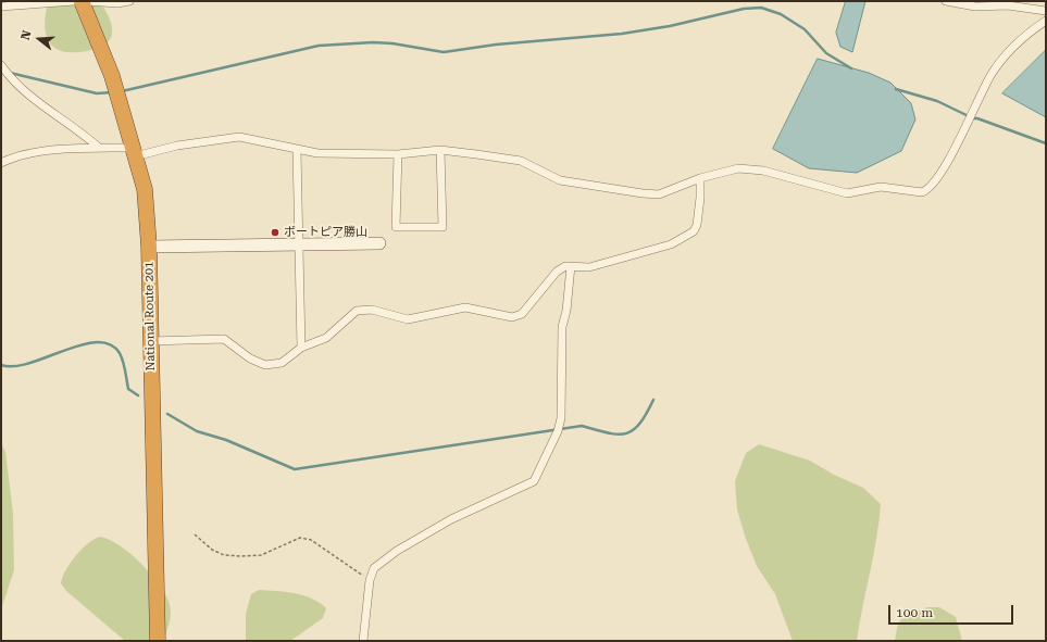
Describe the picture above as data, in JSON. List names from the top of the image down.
{
  "streets": {
    "highway": ["National Route 201"]
  },
  "places": ["ボートピア勝山"],
  "scale_bar": "100 m",
  "north": "left"
}
